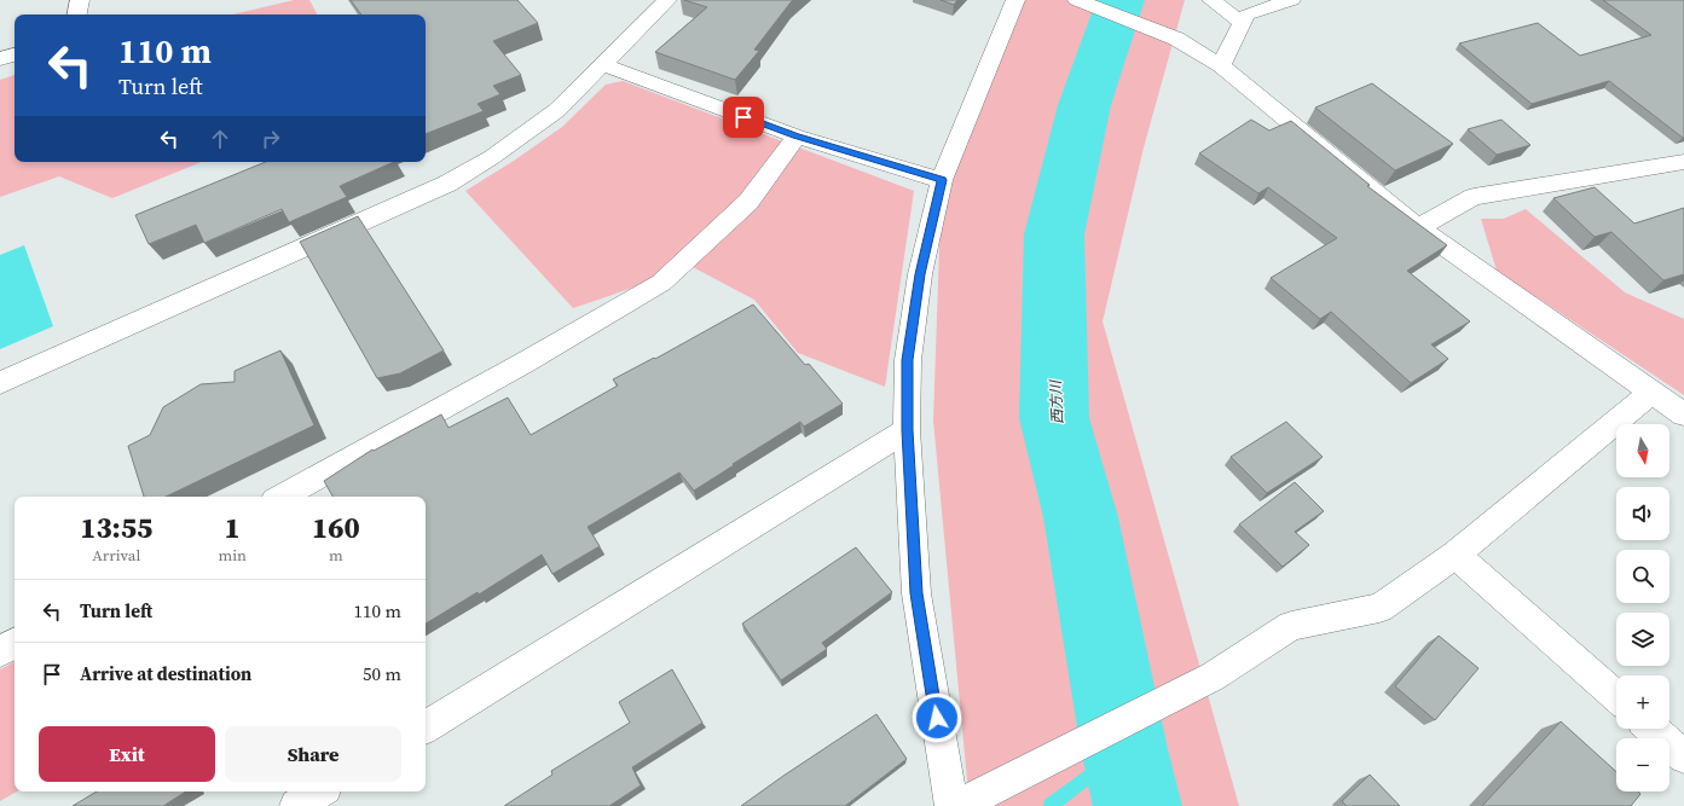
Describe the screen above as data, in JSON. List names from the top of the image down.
{
  "water": ["西方川"],
  "north": "bottom",
  "page": {
    "turn": ["110 m", "Turn left"],
    "map_buttons": ["+", "−"],
    "eta": [
      "13:55",
      "Arrival",
      "1",
      "min",
      "160",
      "m"
    ],
    "list": [
      {
        "name": "Turn left",
        "value": "110 m"
      },
      {
        "name": "Arrive at destination",
        "value": "50 m"
      }
    ],
    "buttons": ["Exit", "Share"]
  }
}
